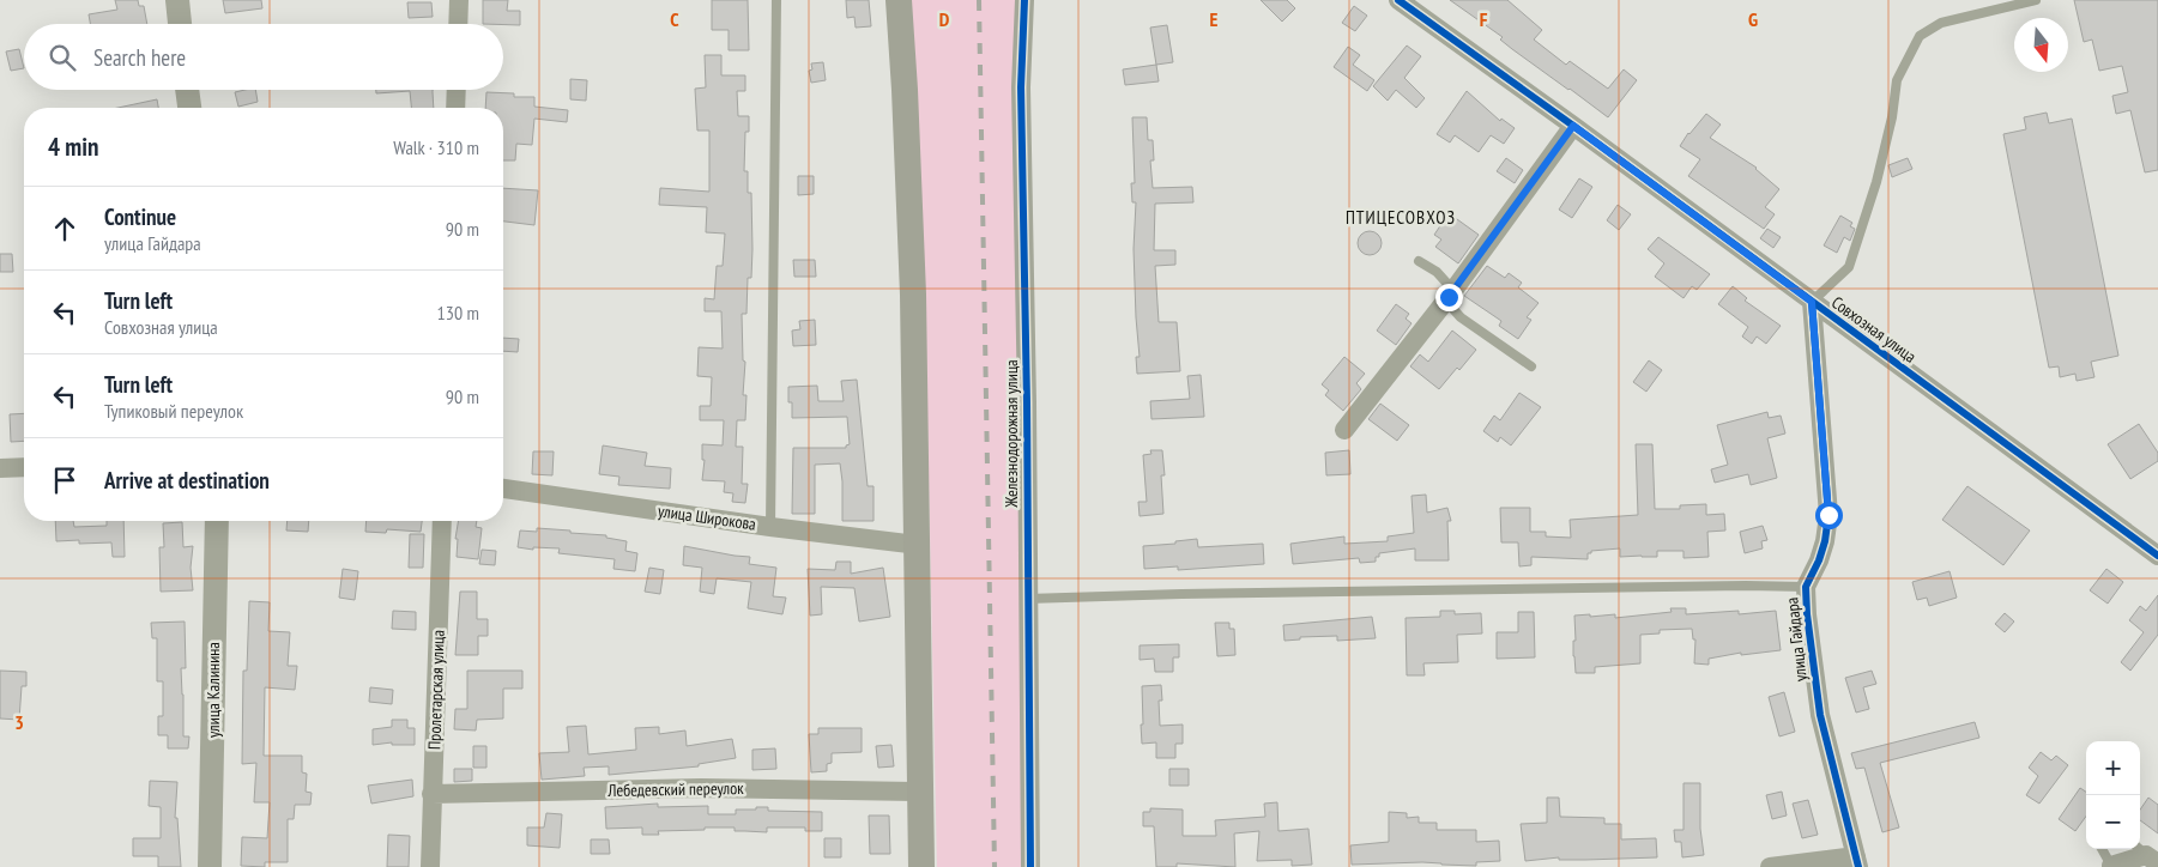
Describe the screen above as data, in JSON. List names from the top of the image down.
{
  "streets": {
    "street": [
      "Совхозная улица",
      "Железнодорожная улица",
      "улица Широкова",
      "улица Гайдара",
      "улица Калинина",
      "Пролетарская улица",
      "Лебедевский переулок"
    ]
  },
  "crossings": [
    ["Совхозная улица", "улица Гайдара"],
    ["Пролетарская улица", "Лебедевский переулок"]
  ],
  "districts": ["ПТИЦЕСОВХОЗ"],
  "north": "bottom",
  "page": {
    "search": "Search here",
    "heading": ["4 min", "Walk · 310 m"],
    "list": [
      ["Continue", "улица Гайдара", "90 m"],
      ["Turn left", "Совхозная улица", "130 m"],
      ["Turn left", "Тупиковый переулок", "90 m"],
      "Arrive at destination"
    ],
    "map_buttons": ["+", "−"]
  },
  "grid": {
    "columns": [
      "C",
      "D",
      "E",
      "F",
      "G"
    ],
    "rows": ["3"]
  }
}
